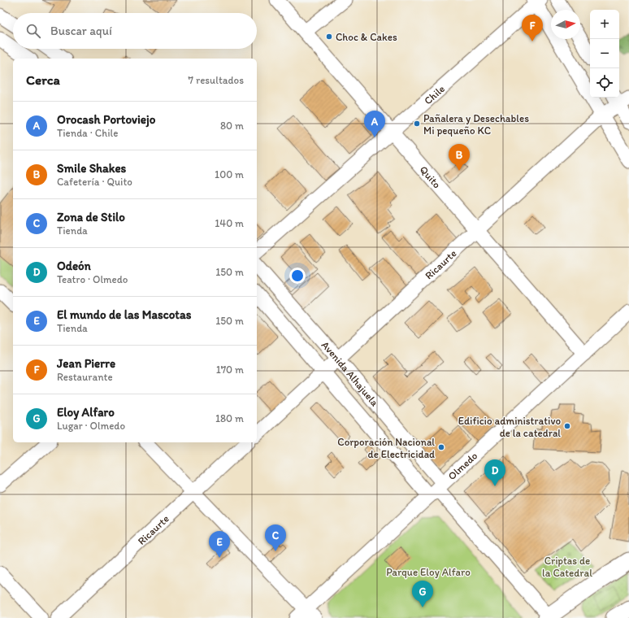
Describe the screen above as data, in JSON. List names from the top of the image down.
{
  "streets": {
    "street": [
      "Chile",
      "Quito",
      "Ricaurte",
      "Avenida Alhajuela",
      "Olmedo"
    ]
  },
  "crossings": [
    ["Chile", "Quito"],
    ["Quito", "Ricaurte"],
    ["Quito", "Olmedo"],
    ["Ricaurte", "Avenida Alhajuela"],
    ["Avenida Alhajuela", "Olmedo"]
  ],
  "parks": ["Criptas de la Catedral", "Parque Eloy Alfaro"],
  "places": [
    "Choc & Cakes",
    "Pañalera y Desechables Mi pequeño KC",
    "Edificio administrativo de la catedral",
    "Corporación Nacional de Electricidad"
  ],
  "north": "right",
  "page": {
    "map_buttons": ["+", "−"],
    "search": "Buscar aquí",
    "pins": [
      "F",
      "A",
      "B",
      "D",
      "C",
      "E",
      "G"
    ],
    "heading": ["Cerca", "7 resultados"],
    "list": [
      {
        "mark": "A",
        "name": "Orocash Portoviejo",
        "note": "Tienda · Chile",
        "value": "80 m"
      },
      {
        "mark": "B",
        "name": "Smile Shakes",
        "note": "Cafetería · Quito",
        "value": "100 m"
      },
      {
        "mark": "C",
        "name": "Zona de Stilo",
        "note": "Tienda",
        "value": "140 m"
      },
      {
        "mark": "D",
        "name": "Odeón",
        "note": "Teatro · Olmedo",
        "value": "150 m"
      },
      {
        "mark": "E",
        "name": "El mundo de las Mascotas",
        "note": "Tienda",
        "value": "150 m"
      },
      {
        "mark": "F",
        "name": "Jean Pierre",
        "note": "Restaurante",
        "value": "170 m"
      },
      {
        "mark": "G",
        "name": "Eloy Alfaro",
        "note": "Lugar · Olmedo",
        "value": "180 m"
      }
    ]
  }
}
